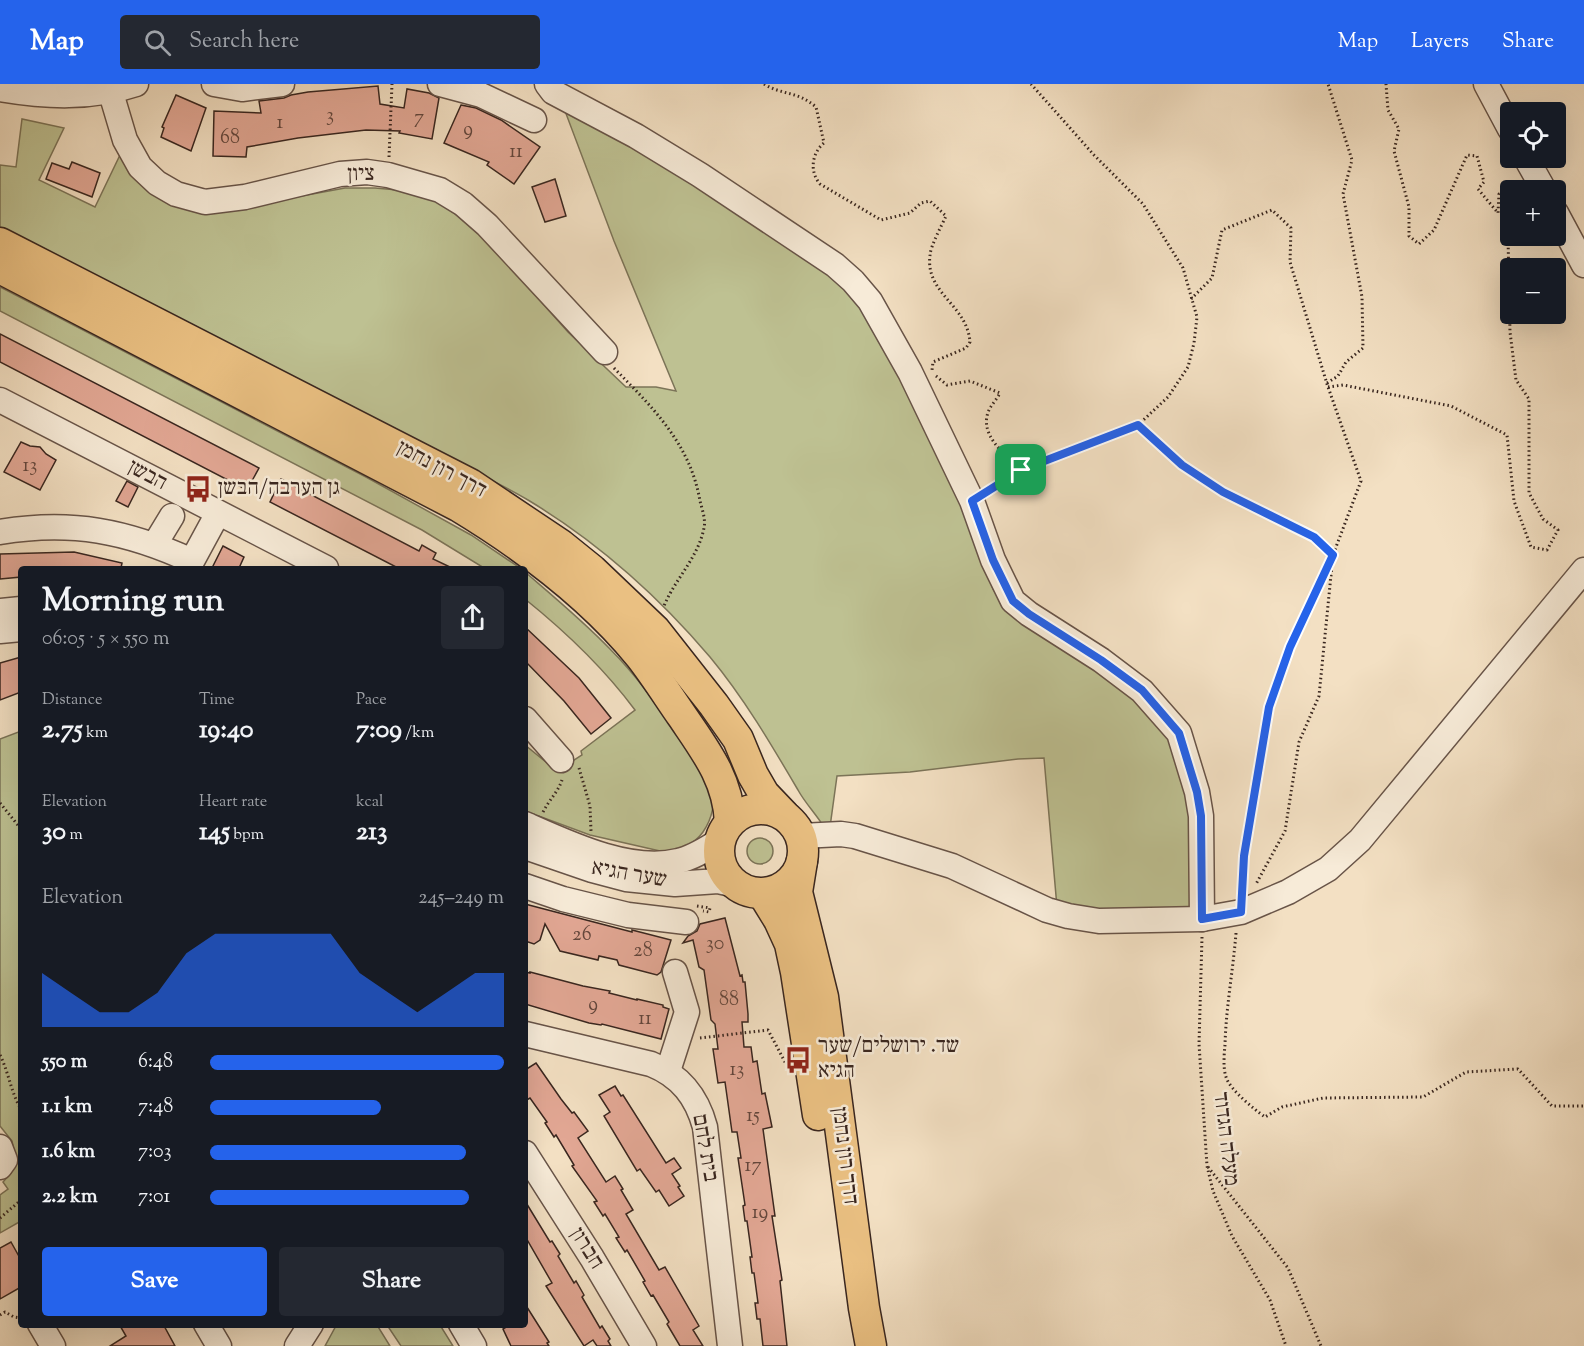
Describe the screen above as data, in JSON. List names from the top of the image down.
{
  "streets": {
    "main road": ["דרך רון נחמן"],
    "street": [
      "ציון",
      "הבשן",
      "שער הגיא",
      "בית לחם",
      "חברון"
    ],
    "path": ["מעלה הגדוד"]
  },
  "crossings": [
    ["דרך רון נחמן", "שער הגיא"]
  ],
  "places": {
    "bus stop": ["גן הערבה/הבשן", "שד. ירושלים/שער הגיא"]
  },
  "house_numbers": [
    "3",
    "7",
    "1",
    "9",
    "68",
    "11",
    "13",
    "26",
    "30",
    "28",
    "88",
    "9",
    "11",
    "13",
    "15",
    "17",
    "19"
  ],
  "page": {
    "header": "Map",
    "search": "Search here",
    "nav": ["Map", "Layers", "Share"],
    "map_buttons": ["+", "−"],
    "heading": ["Morning run", "06:05 · 5 × 550 m"],
    "stats": [
      ["Distance", "2.75 km"],
      ["Time", "19:40"],
      ["Pace", "7:09 /km"],
      ["Elevation", "30 m"],
      ["Heart rate", "145 bpm"],
      ["kcal", "213"]
    ],
    "chart": ["Elevation", "245–249 m"],
    "list": [
      {
        "name": "550 m",
        "note": "6:48"
      },
      {
        "name": "1.1 km",
        "note": "7:48"
      },
      {
        "name": "1.6 km",
        "note": "7:03"
      },
      {
        "name": "2.2 km",
        "note": "7:01"
      }
    ],
    "buttons": ["Save", "Share"]
  }
}
